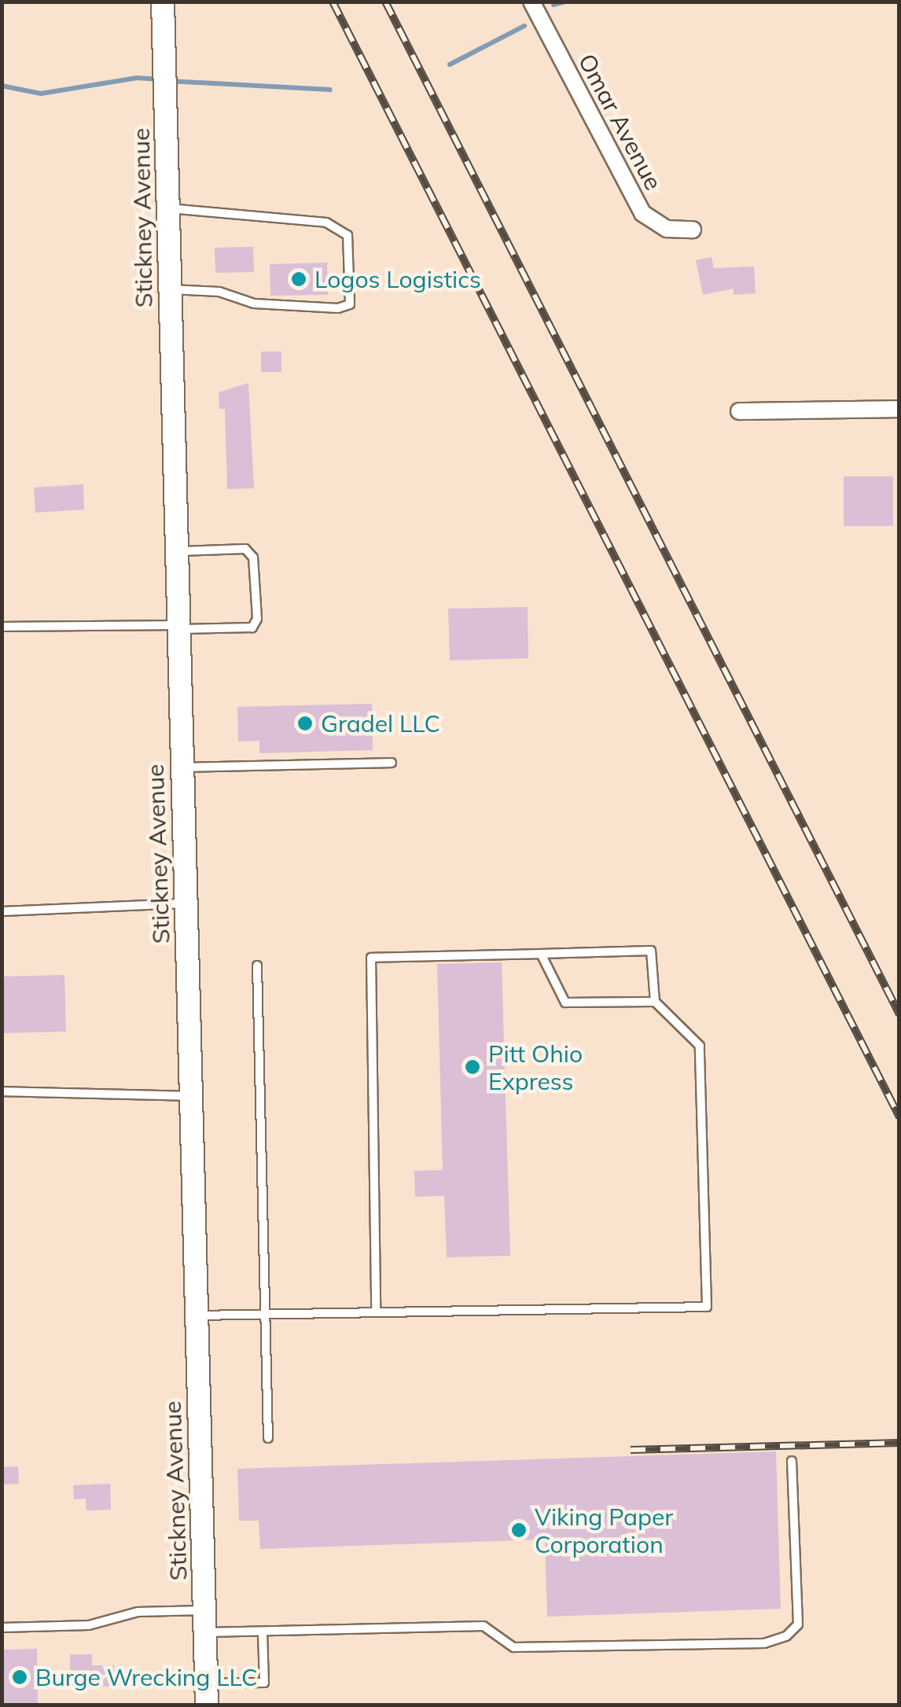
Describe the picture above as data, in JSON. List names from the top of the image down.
{
  "streets": {
    "street": ["Omar Avenue", "Stickney Avenue"]
  },
  "places": [
    "Logos Logistics",
    "Gradel LLC",
    "Pitt Ohio Express",
    "Viking Paper Corporation",
    "Burge Wrecking LLC"
  ]
}
